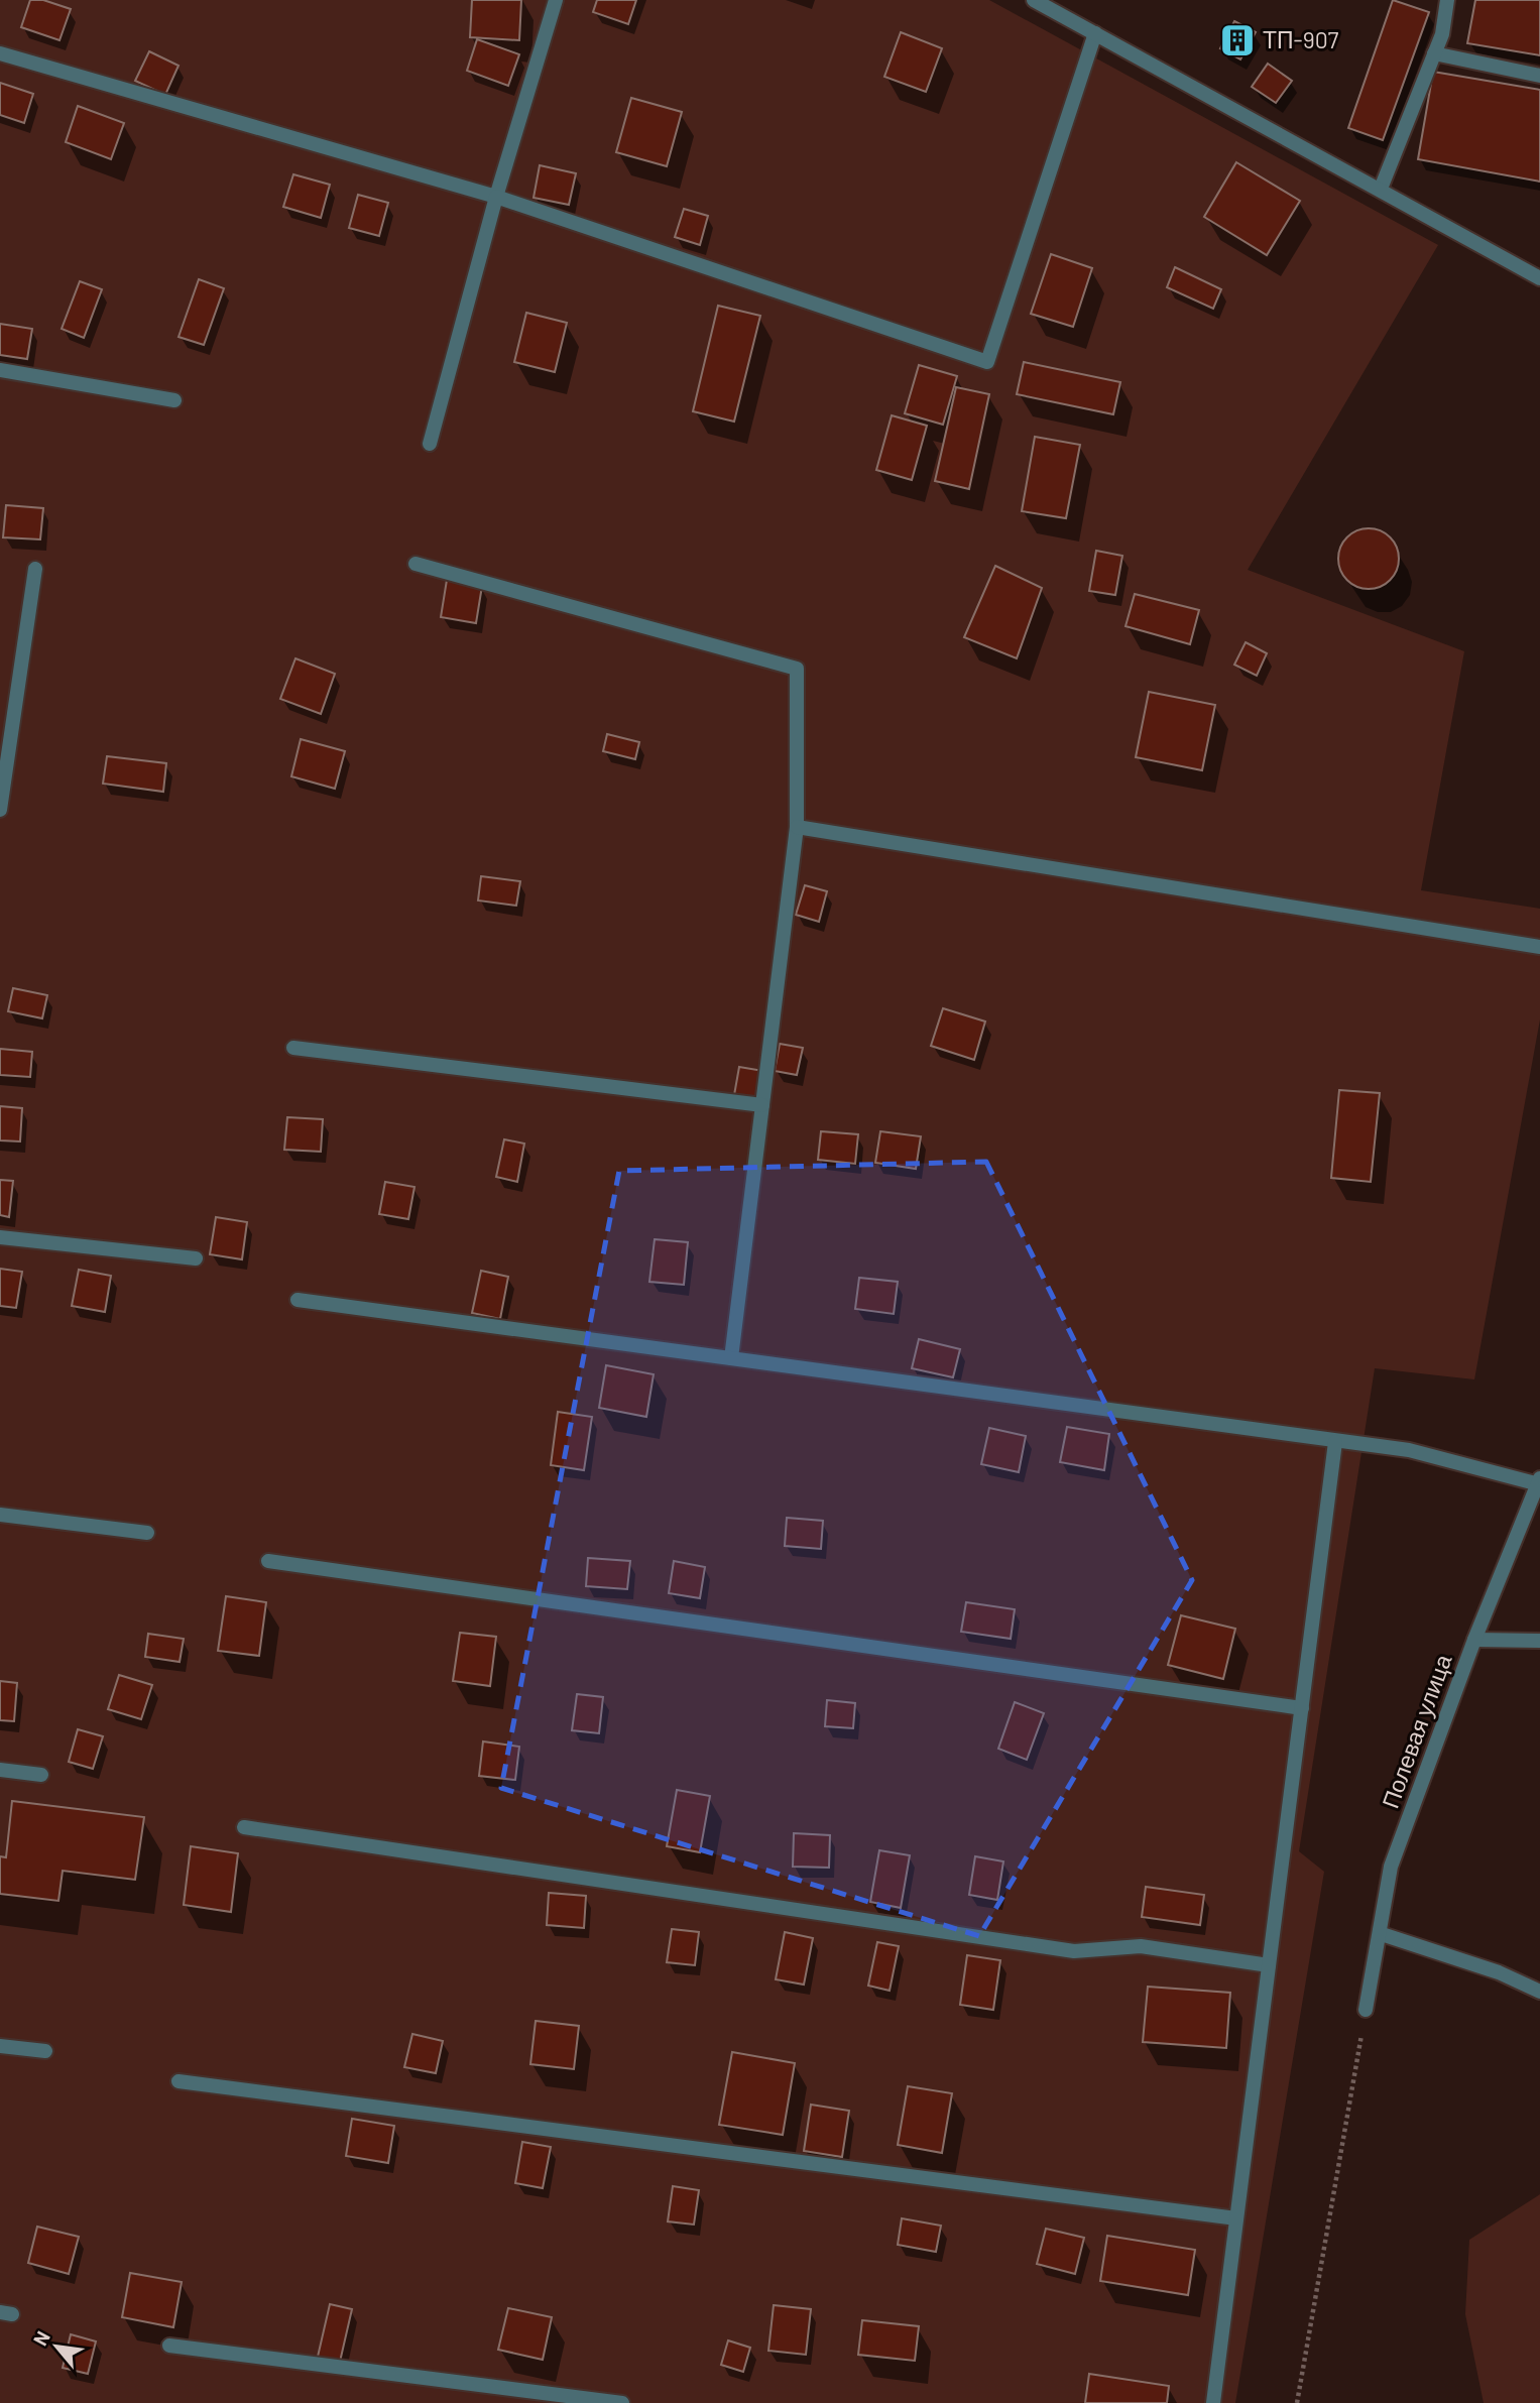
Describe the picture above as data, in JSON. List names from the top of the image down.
{
  "streets": {
    "street": ["Полевая улица"]
  },
  "places": {
    "building": ["ТП-907"]
  },
  "north": "top left"
}
